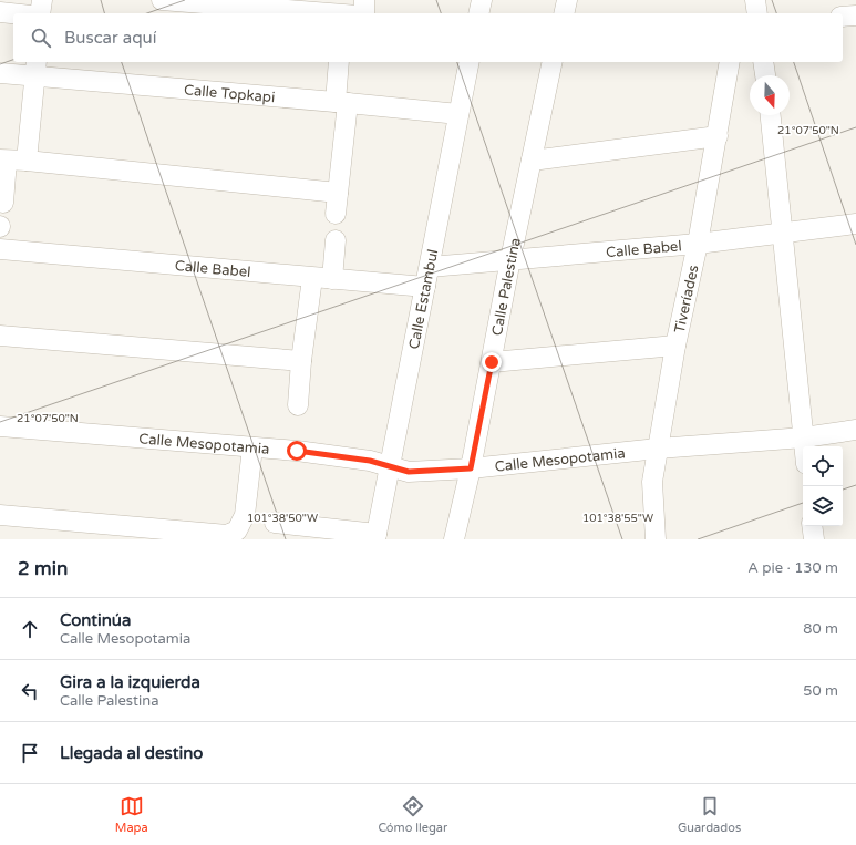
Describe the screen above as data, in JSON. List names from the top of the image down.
{
  "streets": {
    "street": [
      "Calle Topkapi",
      "Calle Babel",
      "Calle Palestina",
      "Tiveríades",
      "Calle Estambul",
      "Calle Mesopotamia"
    ]
  },
  "crossings": [
    ["Calle Topkapi", "Calle Estambul"],
    ["Calle Babel", "Calle Palestina"],
    ["Calle Babel", "Tiveríades"],
    ["Calle Babel", "Calle Estambul"],
    ["Calle Palestina", "Calle Mesopotamia"],
    ["Tiveríades", "Calle Mesopotamia"],
    ["Calle Estambul", "Calle Mesopotamia"]
  ],
  "north": "bottom",
  "page": {
    "search": "Buscar aquí",
    "heading": ["2 min", "A pie · 130 m"],
    "list": [
      ["Continúa", "Calle Mesopotamia", "80 m"],
      ["Gira a la izquierda", "Calle Palestina", "50 m"],
      "Llegada al destino"
    ],
    "nav": ["Mapa", "Cómo llegar", "Guardados"]
  },
  "coordinates": ["21°07'50\"N", "101°38'50\"W", "101°38'55\"W"]
}
